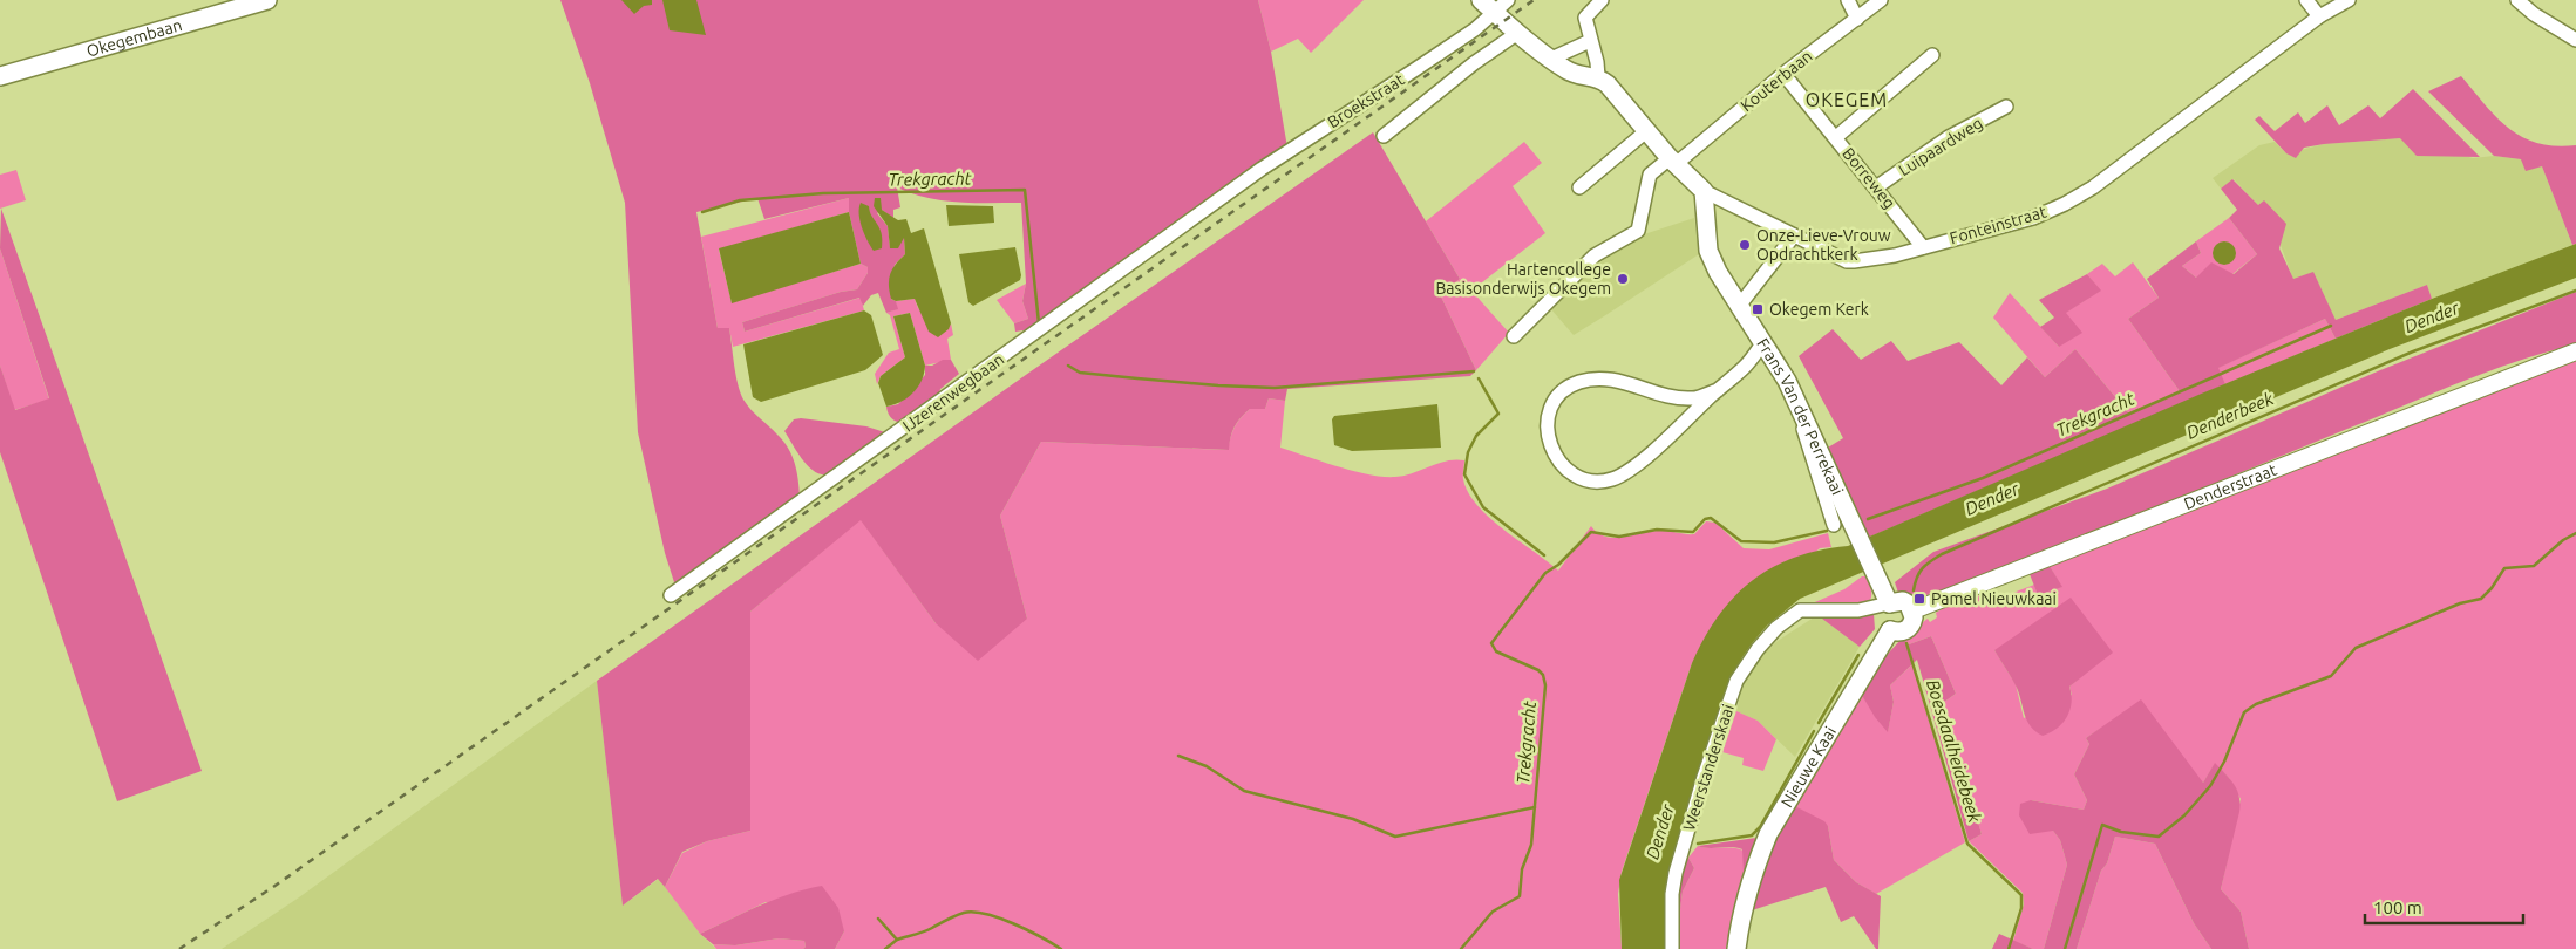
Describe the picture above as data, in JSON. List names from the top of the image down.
{
  "streets": {
    "main road": ["Okegembaan", "Frans Van der Perrekaai", "Nieuwe Kaai"],
    "street": [
      "Kouterbaan",
      "Broekstraat",
      "Luipaardweg",
      "Borreweg",
      "Fonteinstraat",
      "IJzerenwegbaan",
      "Denderstraat",
      "Weerstanderskaai"
    ]
  },
  "crossings": [
    ["Kouterbaan", "Borreweg"],
    ["Broekstraat", "IJzerenwegbaan"],
    ["Luipaardweg", "Borreweg"],
    ["Borreweg", "Fonteinstraat"],
    ["Fonteinstraat", "Frans Van der Perrekaai"],
    ["Frans Van der Perrekaai", "Denderstraat"],
    ["Frans Van der Perrekaai", "Nieuwe Kaai"],
    ["Frans Van der Perrekaai", "Weerstanderskaai"],
    ["Denderstraat", "Nieuwe Kaai"],
    ["Denderstraat", "Weerstanderskaai"],
    ["Nieuwe Kaai", "Weerstanderskaai"]
  ],
  "districts": ["OKEGEM"],
  "water": [
    "Trekgracht",
    "Dender",
    "Denderbeek",
    "Boesdaalheidebeek"
  ],
  "places": {
    "other": ["Onze-Lieve-Vrouw Opdrachtkerk", "Hartencollege Basisonderwijs Okegem"],
    "transit": ["Okegem Kerk", "Pamel Nieuwkaai"]
  },
  "scale_bar": "100 m"
}
